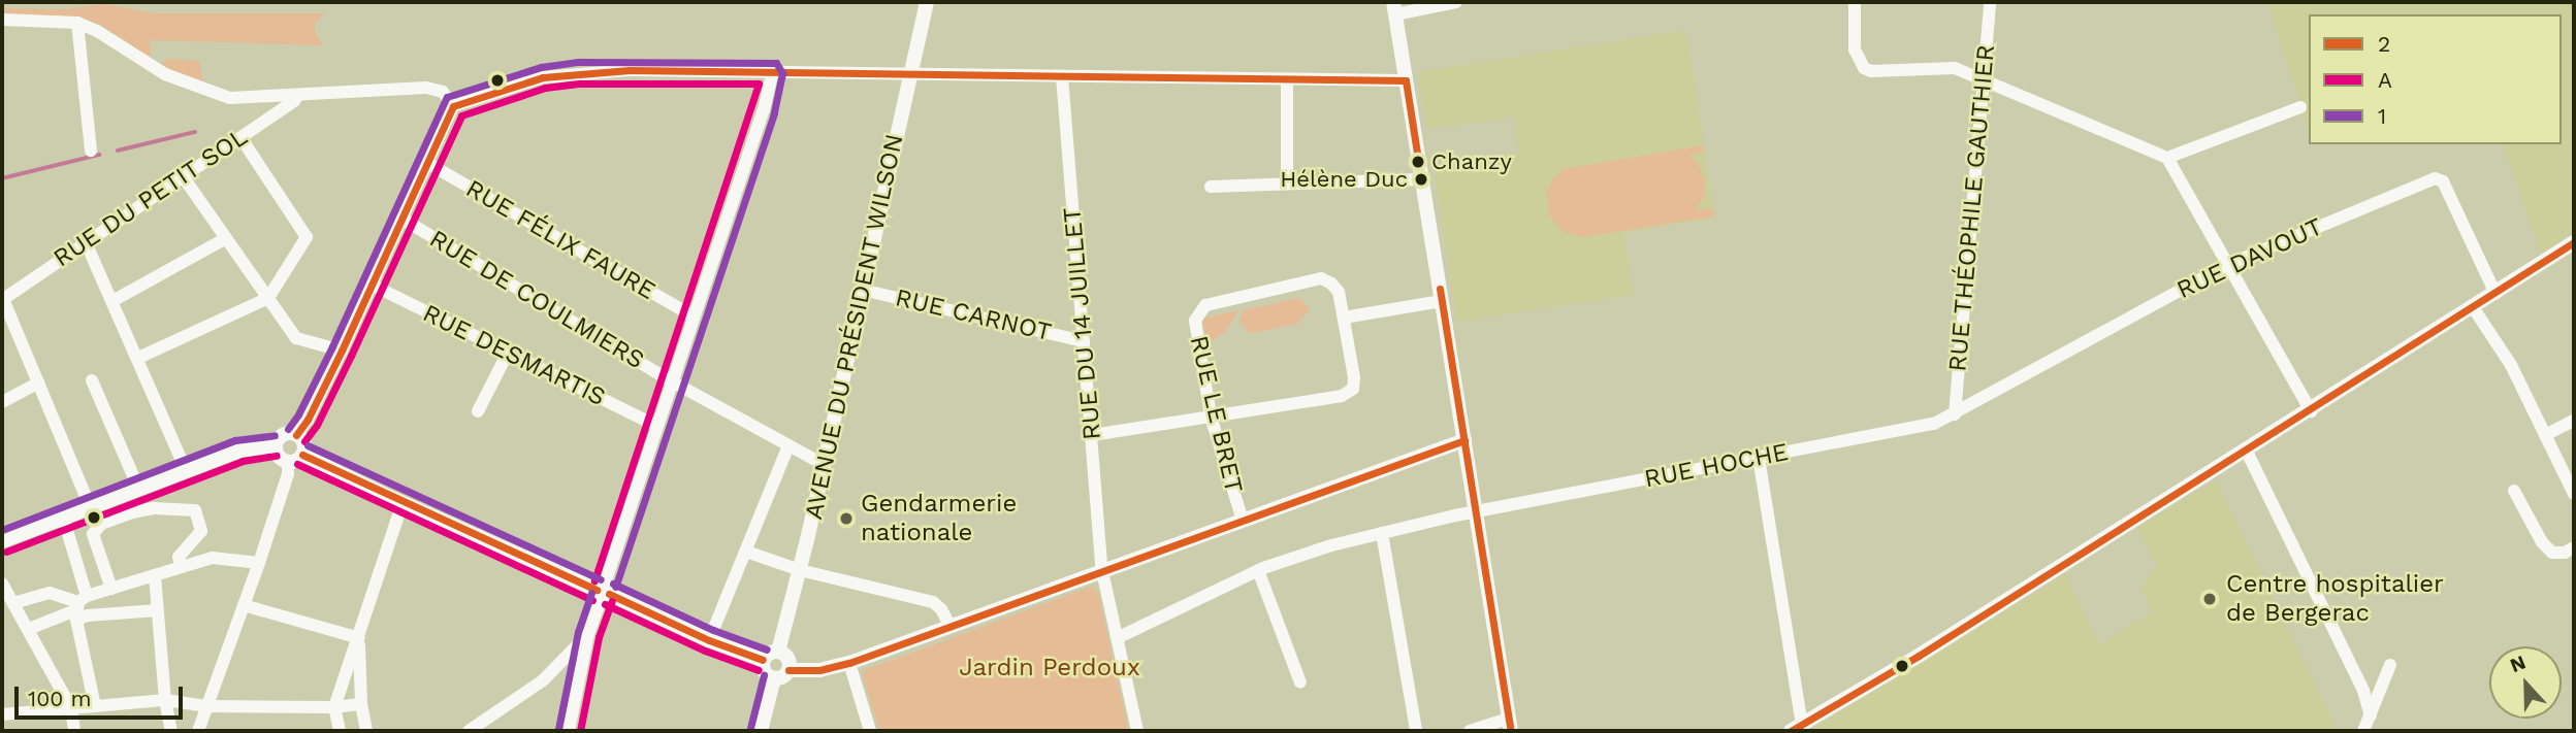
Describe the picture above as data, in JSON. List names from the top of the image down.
{
  "streets": {
    "main road": ["AVENUE DU PRÉSIDENT WILSON"],
    "street": [
      "RUE DU PETIT SOL",
      "RUE THÉOPHILE GAUTHIER",
      "RUE FÉLIX FAURE",
      "RUE DAVOUT",
      "RUE DE COULMIERS",
      "RUE CARNOT",
      "RUE DU 14 JUILLET",
      "RUE DESMARTIS",
      "RUE LE BRET",
      "RUE HOCHE"
    ]
  },
  "crossings": [
    ["RUE THÉOPHILE GAUTHIER", "RUE DAVOUT"],
    ["RUE THÉOPHILE GAUTHIER", "RUE HOCHE"],
    ["RUE DAVOUT", "RUE HOCHE"],
    ["RUE DE COULMIERS", "AVENUE DU PRÉSIDENT WILSON"],
    ["RUE CARNOT", "RUE DU 14 JUILLET"],
    ["RUE CARNOT", "AVENUE DU PRÉSIDENT WILSON"],
    ["RUE DU 14 JUILLET", "RUE HOCHE"]
  ],
  "parks": ["Jardin Perdoux"],
  "places": [
    "Chanzy",
    "Hélène Duc",
    "Gendarmerie nationale",
    "Centre hospitalier de Bergerac"
  ],
  "lines": ["transit line 1", "transit line 2", "transit line A"],
  "legend": ["2", "A", "1"],
  "scale_bar": "100 m",
  "north": "top"
}
